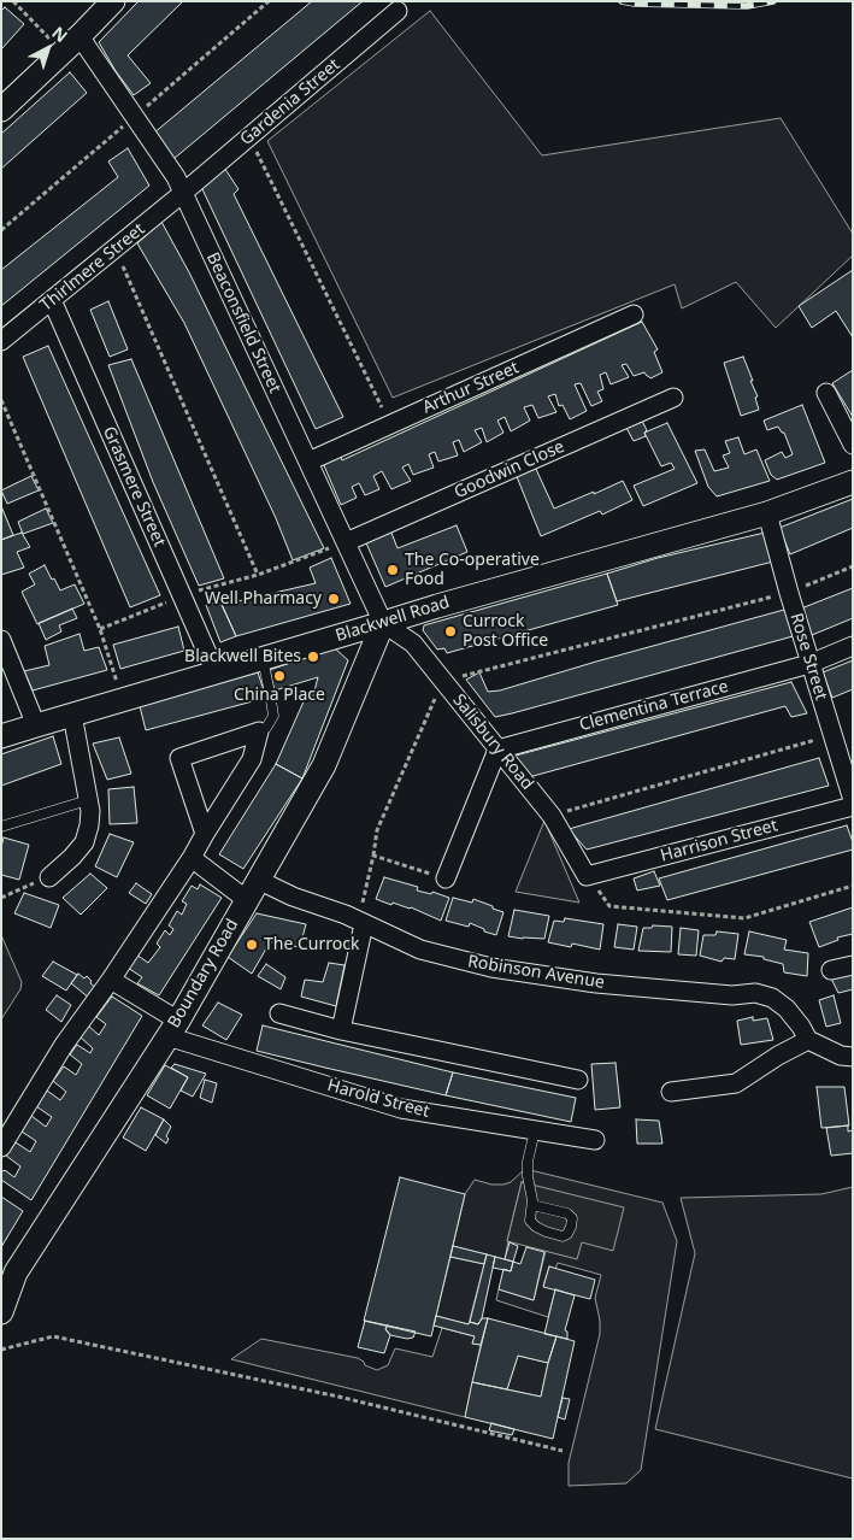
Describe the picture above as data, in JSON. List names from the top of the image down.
{
  "streets": {
    "street": [
      "Gardenia Street",
      "Thirlmere Street",
      "Beaconsfield Street",
      "Arthur Street",
      "Goodwin Close",
      "Grasmere Street",
      "Blackwell Road",
      "Rose Street",
      "Clementina Terrace",
      "Salisbury Road",
      "Harrison Street",
      "Robinson Avenue",
      "Boundary Road",
      "Harold Street"
    ]
  },
  "crossings": [
    ["Gardenia Street", "Thirlmere Street"],
    ["Gardenia Street", "Beaconsfield Street"],
    ["Thirlmere Street", "Beaconsfield Street"],
    ["Thirlmere Street", "Grasmere Street"],
    ["Beaconsfield Street", "Arthur Street"],
    ["Beaconsfield Street", "Goodwin Close"],
    ["Beaconsfield Street", "Blackwell Road"],
    ["Beaconsfield Street", "Salisbury Road"],
    ["Beaconsfield Street", "Boundary Road"],
    ["Grasmere Street", "Blackwell Road"],
    ["Blackwell Road", "Rose Street"],
    ["Blackwell Road", "Salisbury Road"],
    ["Blackwell Road", "Boundary Road"],
    ["Rose Street", "Clementina Terrace"],
    ["Clementina Terrace", "Salisbury Road"],
    ["Salisbury Road", "Harrison Street"],
    ["Salisbury Road", "Boundary Road"],
    ["Robinson Avenue", "Boundary Road"],
    ["Boundary Road", "Harold Street"]
  ],
  "places": [
    "The Co-operative Food",
    "Well Pharmacy",
    "Currock Post Office",
    "Blackwell Bites",
    "China Place",
    "The Currock"
  ],
  "north": "top right"
}
